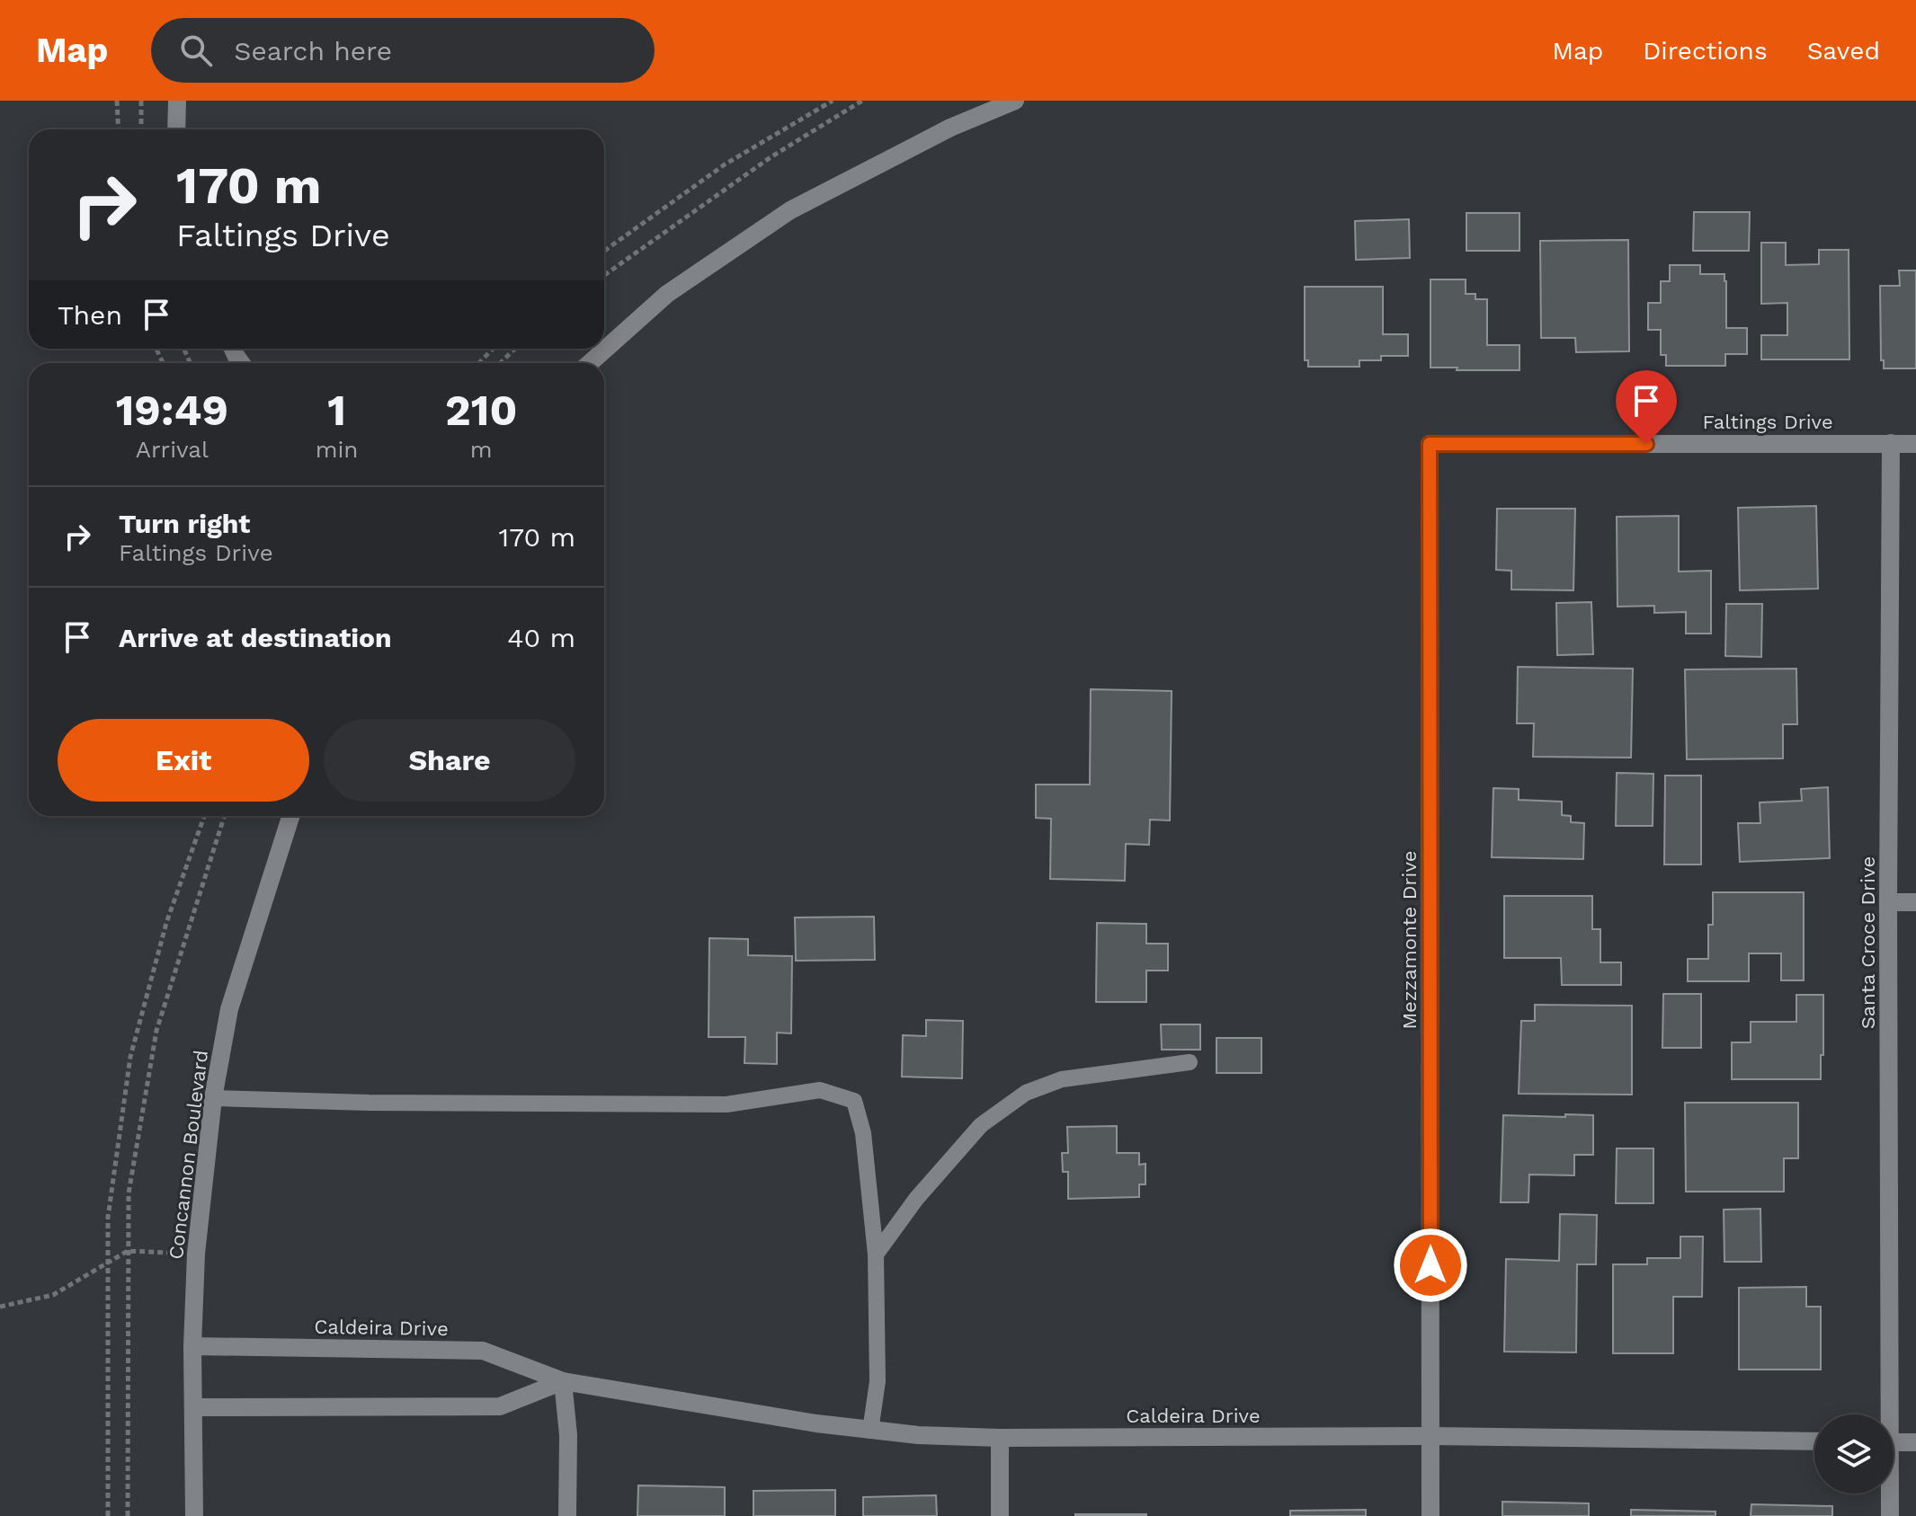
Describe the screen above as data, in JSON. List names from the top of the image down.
{
  "streets": {
    "street": [
      "Faltings Drive",
      "Mezzamonte Drive",
      "Santa Croce Drive",
      "Concannon Boulevard",
      "Caldeira Drive"
    ]
  },
  "crossings": [
    ["Faltings Drive", "Mezzamonte Drive"],
    ["Faltings Drive", "Santa Croce Drive"],
    ["Mezzamonte Drive", "Caldeira Drive"],
    ["Concannon Boulevard", "Caldeira Drive"]
  ],
  "page": {
    "header": "Map",
    "search": "Search here",
    "nav": ["Map", "Directions", "Saved"],
    "turn": ["170 m", "Faltings Drive"],
    "then": "Then",
    "eta": [
      "19:49",
      "Arrival",
      "1",
      "min",
      "210",
      "m"
    ],
    "list": [
      {
        "name": "Turn right",
        "note": "Faltings Drive",
        "value": "170 m"
      },
      {
        "name": "Arrive at destination",
        "value": "40 m"
      }
    ],
    "buttons": ["Exit", "Share"]
  }
}
